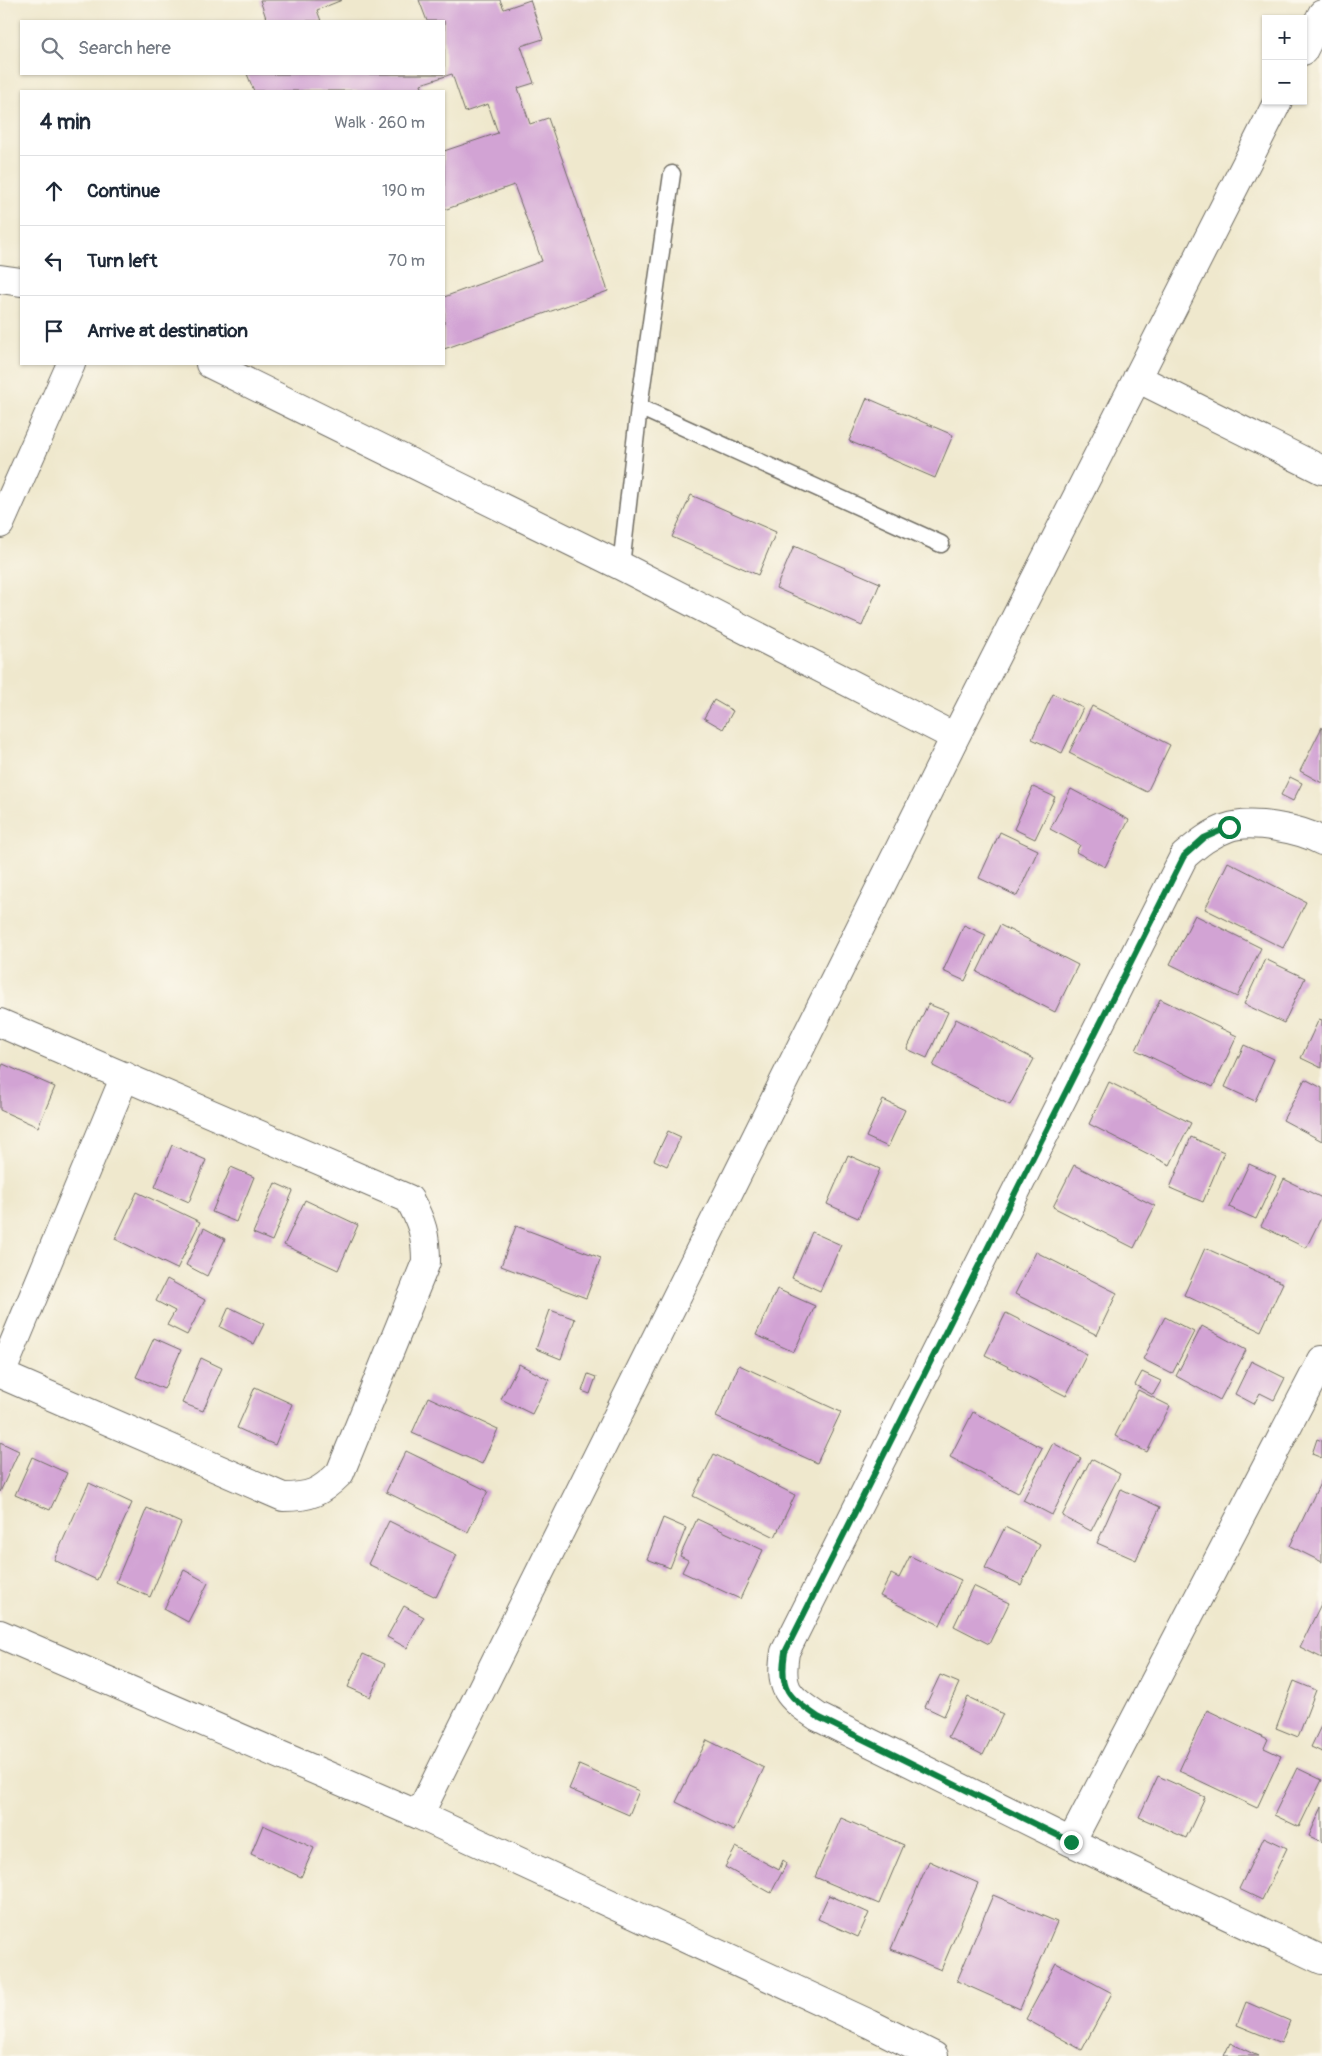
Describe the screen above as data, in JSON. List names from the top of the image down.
{
  "page": {
    "map_buttons": ["+", "−"],
    "search": "Search here",
    "heading": ["4 min", "Walk · 260 m"],
    "list": [
      ["Continue", "190 m"],
      ["Turn left", "70 m"],
      "Arrive at destination"
    ]
  }
}
